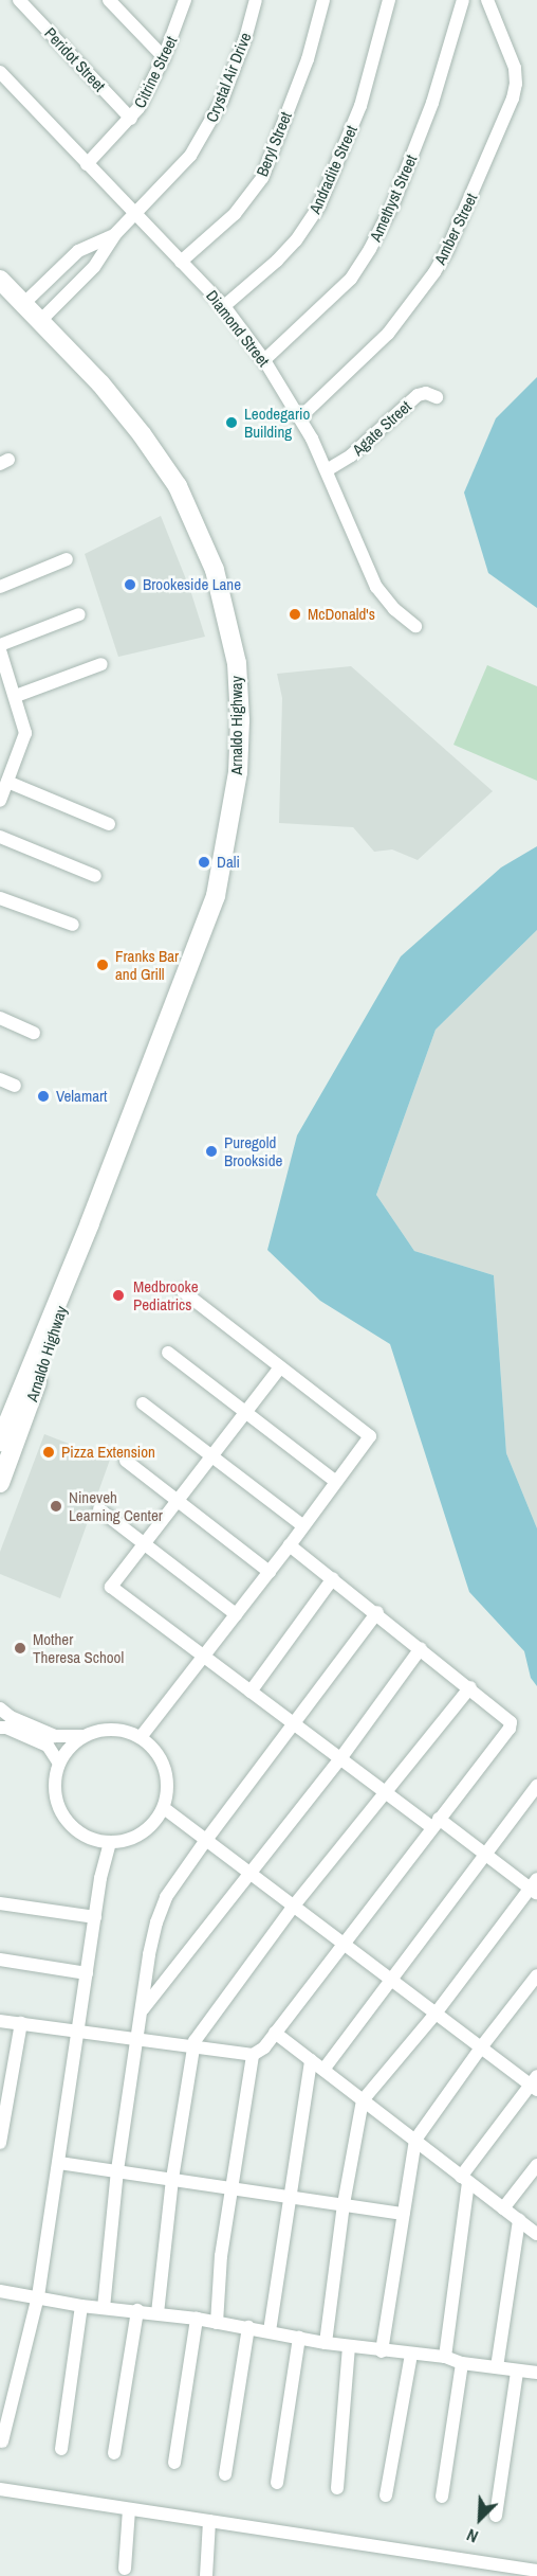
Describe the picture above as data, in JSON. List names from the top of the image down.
{
  "streets": {
    "main road": ["Arnaldo Highway"],
    "street": [
      "Peridot Street",
      "Citrine Street",
      "Crystal Air Drive",
      "Beryl Street",
      "Andradite Street",
      "Amethyst Street",
      "Amber Street",
      "Diamond Street",
      "Agate Street"
    ]
  },
  "crossings": [
    ["Peridot Street", "Citrine Street"],
    ["Citrine Street", "Diamond Street"],
    ["Crystal Air Drive", "Diamond Street"],
    ["Crystal Air Drive", "Arnaldo Highway"],
    ["Beryl Street", "Diamond Street"],
    ["Andradite Street", "Diamond Street"],
    ["Amethyst Street", "Diamond Street"],
    ["Amber Street", "Diamond Street"],
    ["Diamond Street", "Agate Street"]
  ],
  "places": [
    "Leodegario Building",
    "Brookeside Lane",
    "McDonald's",
    "Dali",
    "Franks Bar and Grill",
    "Velamart",
    "Puregold Brookside",
    "Medbrooke Pediatrics",
    "Pizza Extension",
    "Nineveh Learning Center",
    "Mother Theresa School"
  ],
  "north": "bottom left"
}
